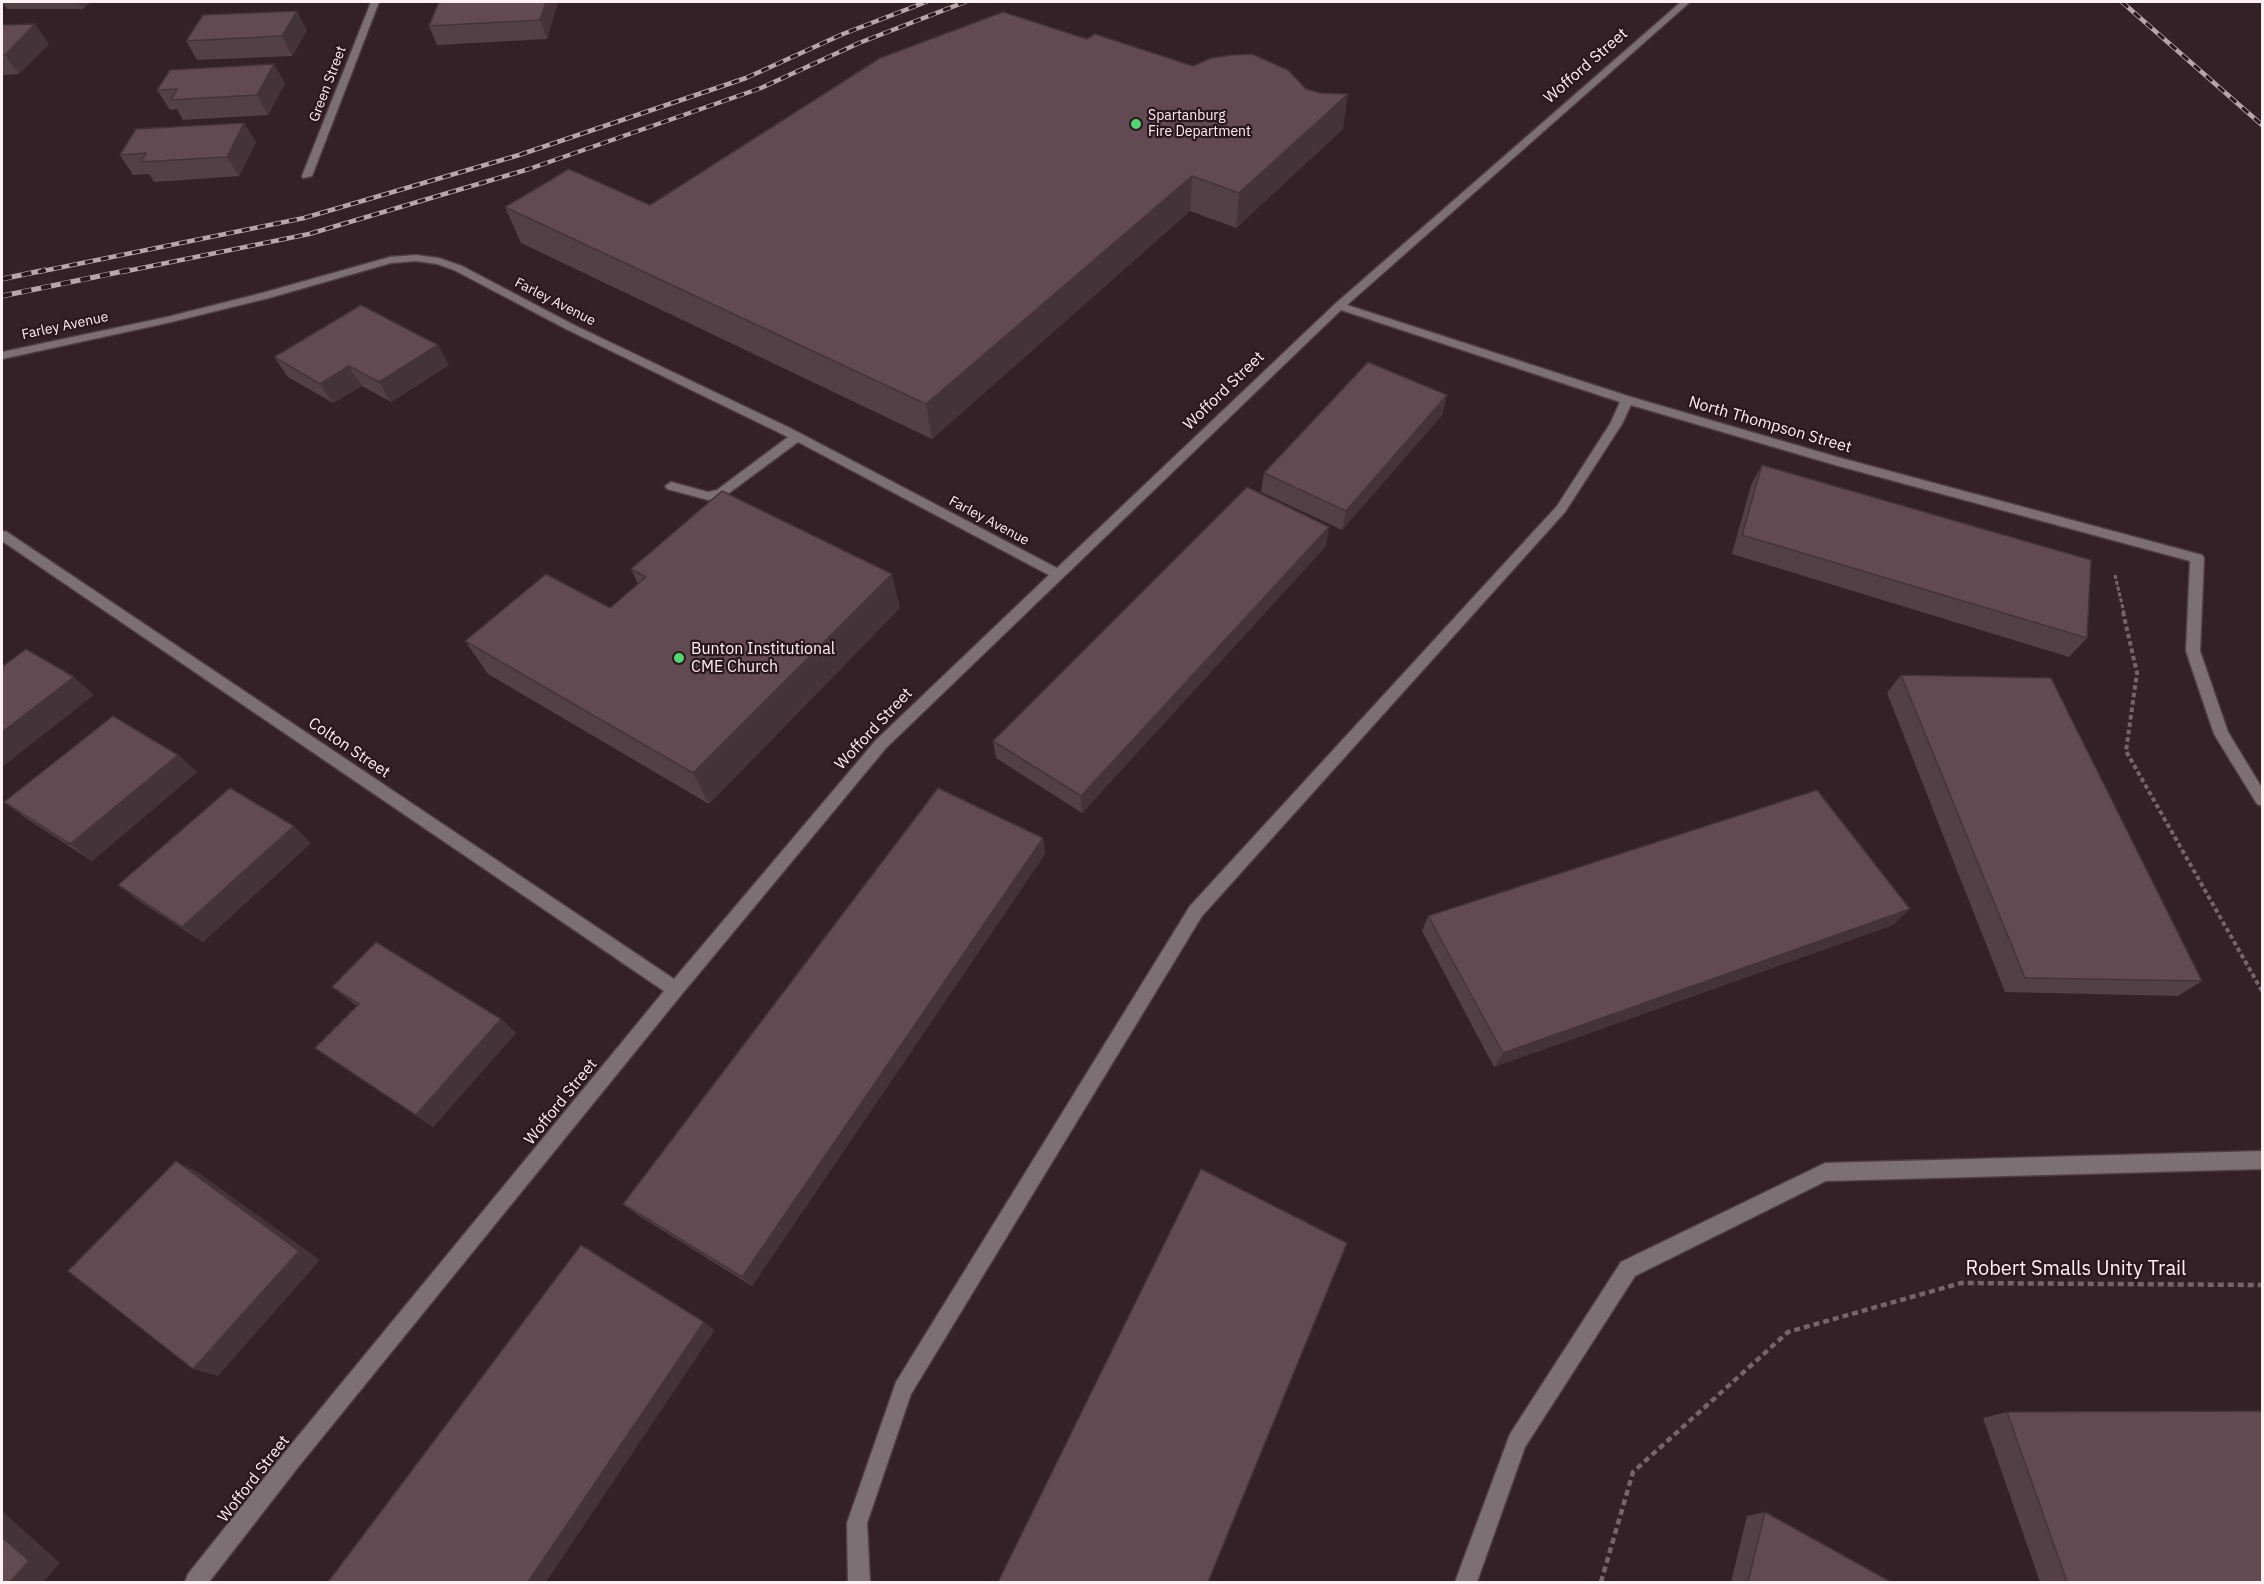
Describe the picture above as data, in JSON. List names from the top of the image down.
{
  "streets": {
    "street": [
      "Wofford Street",
      "Green Street",
      "Farley Avenue",
      "North Thompson Street",
      "Colton Street"
    ],
    "path": ["Robert Smalls Unity Trail"]
  },
  "crossings": [
    ["Wofford Street", "Farley Avenue"],
    ["Wofford Street", "North Thompson Street"],
    ["Wofford Street", "Colton Street"]
  ],
  "places": ["Spartanburg Fire Department", "Bunton Institutional CME Church"]
}
